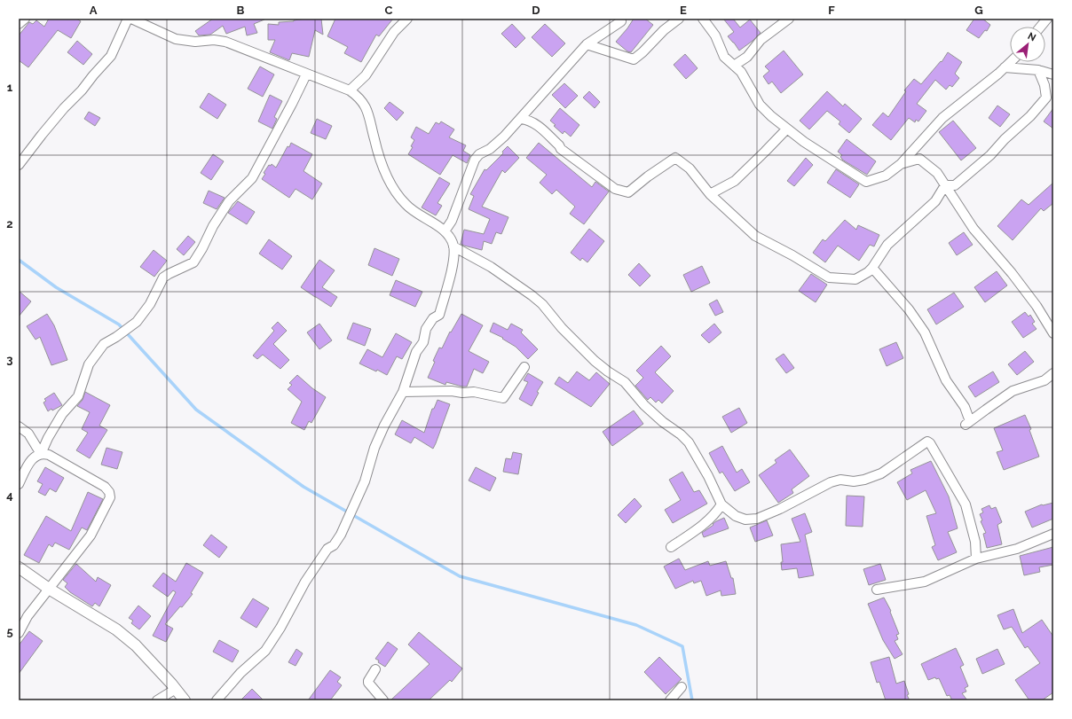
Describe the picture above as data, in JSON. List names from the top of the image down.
{
  "north": "top right",
  "grid": {
    "columns": [
      "A",
      "B",
      "C",
      "D",
      "E",
      "F",
      "G"
    ],
    "rows": [
      "1",
      "2",
      "3",
      "4",
      "5"
    ]
  }
}
